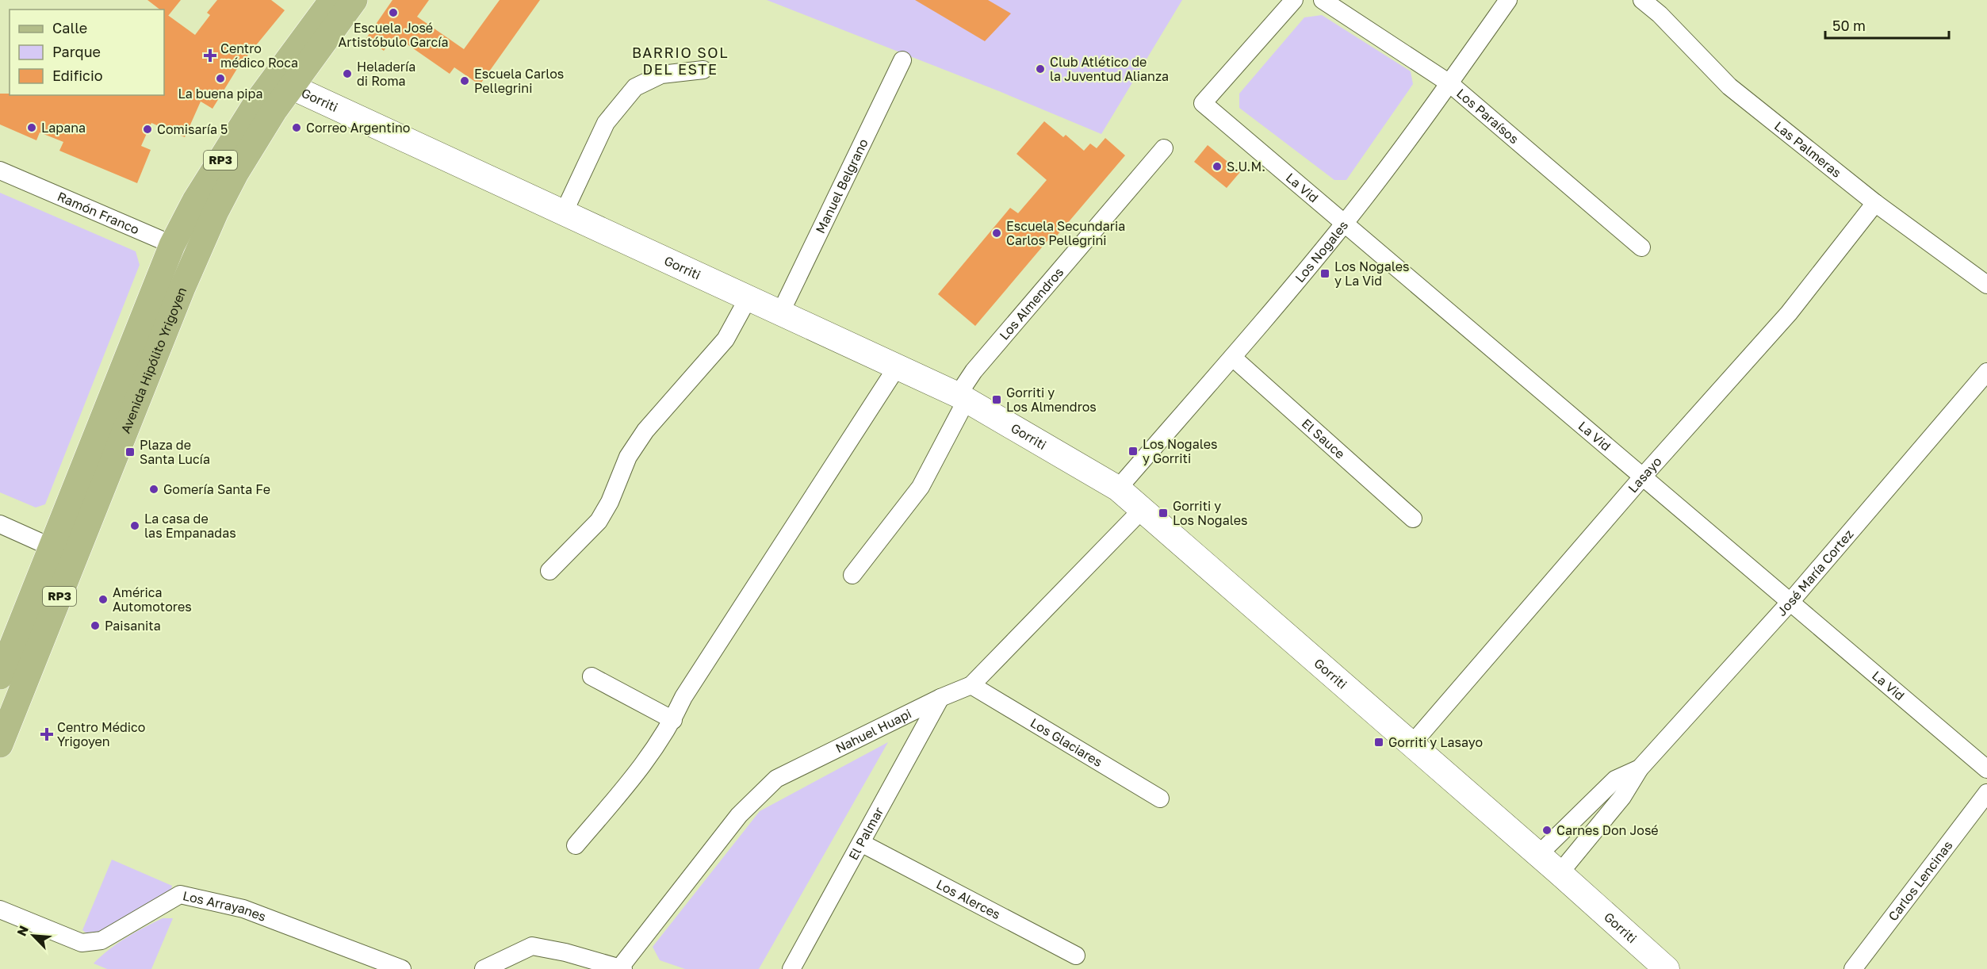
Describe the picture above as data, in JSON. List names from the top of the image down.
{
  "streets": {
    "main road": ["RP3", "Avenida Hipólito Yrigoyen"],
    "street": [
      "Gorriti",
      "Los Paraísos",
      "Las Palmeras",
      "Manuel Belgrano",
      "La Vid",
      "Ramón Franco",
      "Los Nogales",
      "Los Almendros",
      "El Sauce",
      "Lasayo",
      "José María Cortez",
      "Nahuel Huapi",
      "Los Glaciares",
      "El Palmar",
      "Carlos Lencinas",
      "Los Alerces",
      "Los Arrayanes"
    ]
  },
  "crossings": [
    ["Gorriti", "Manuel Belgrano"],
    ["Gorriti", "Los Nogales"],
    ["Gorriti", "Los Almendros"],
    ["Gorriti", "Avenida Hipólito Yrigoyen"],
    ["Gorriti", "Lasayo"],
    ["Gorriti", "José María Cortez"],
    ["Gorriti", "Nahuel Huapi"],
    ["Los Paraísos", "Los Nogales"],
    ["Las Palmeras", "Lasayo"],
    ["La Vid", "Los Nogales"],
    ["La Vid", "Lasayo"],
    ["La Vid", "José María Cortez"],
    ["Ramón Franco", "Avenida Hipólito Yrigoyen"],
    ["Los Nogales", "El Sauce"],
    ["Nahuel Huapi", "Los Glaciares"],
    ["Nahuel Huapi", "El Palmar"],
    ["El Palmar", "Los Alerces"]
  ],
  "districts": ["BARRIO SOL DEL ESTE"],
  "places": {
    "other": [
      "Escuela José Artistóbulo García",
      "Club Atlético de la Juventud Alianza",
      "Heladería di Roma",
      "La buena pipa",
      "Escuela Carlos Pellegrini",
      "Lapana",
      "Correo Argentino",
      "Comisaría 5",
      "S.U.M.",
      "Escuela Secundaria Carlos Pellegrini",
      "Gomería Santa Fe",
      "La casa de las Empanadas",
      "América Automotores",
      "Paisanita",
      "Carnes Don José"
    ],
    "health": ["Centro médico Roca", "Centro Médico Yrigoyen"],
    "transit": [
      "Los Nogales y La Vid",
      "Gorriti y Los Almendros",
      "Los Nogales y Gorriti",
      "Plaza de Santa Lucía",
      "Gorriti y Los Nogales",
      "Gorriti y Lasayo"
    ]
  },
  "legend": ["Calle", "Parque", "Edificio"],
  "scale_bar": "50 m",
  "north": "top left"
}
